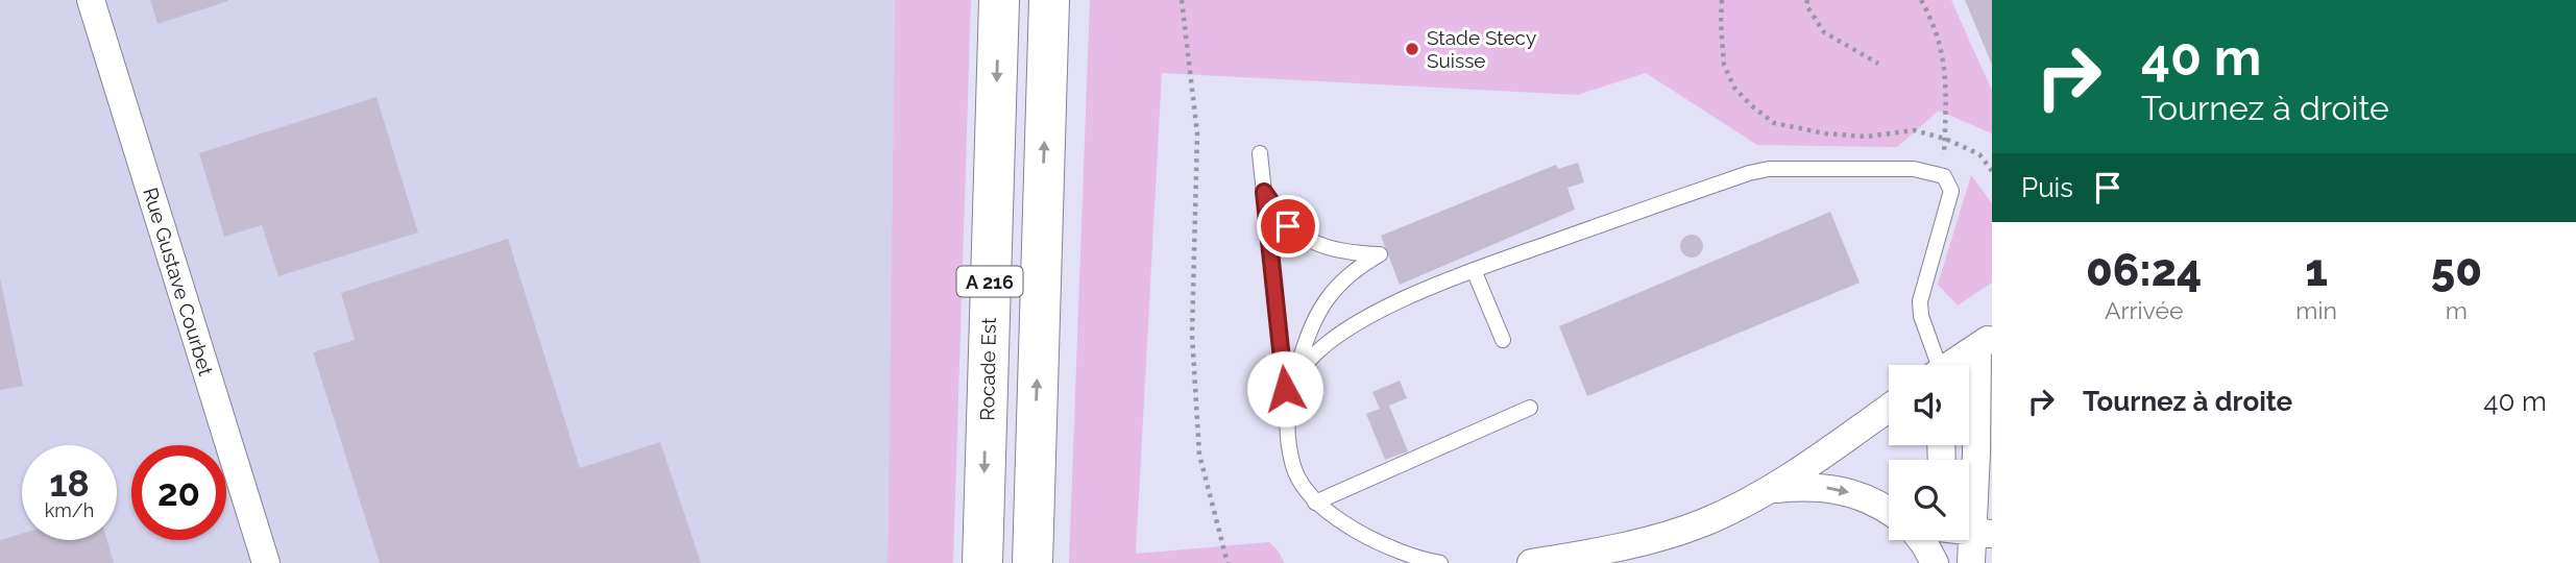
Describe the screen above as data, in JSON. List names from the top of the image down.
{
  "streets": {
    "highway": ["A 216", "Rocade Est"],
    "street": ["Rue Gustave Courbet"]
  },
  "places": ["Stade Stecy Suisse"],
  "page": {
    "turn": ["40 m", "Tournez à droite"],
    "then": "Puis",
    "eta": [
      "06:24",
      "Arrivée",
      "1",
      "min",
      "50",
      "m"
    ],
    "list": [
      {
        "name": "Tournez à droite",
        "value": "40 m"
      }
    ],
    "speed": "18 km/h",
    "limit": "20"
  }
}
